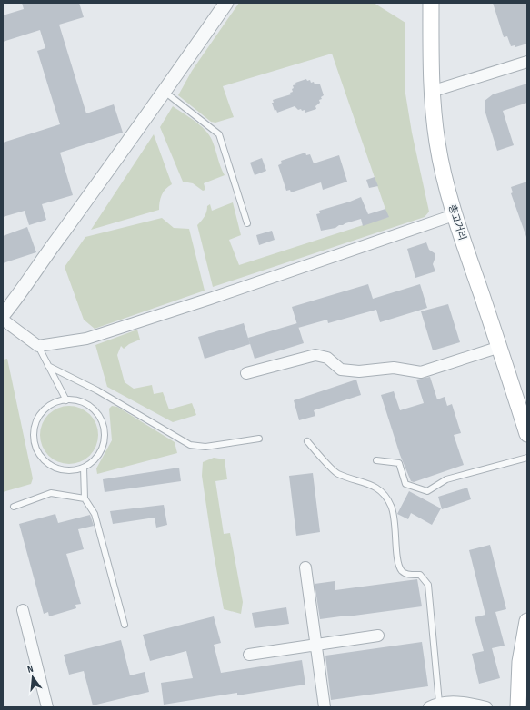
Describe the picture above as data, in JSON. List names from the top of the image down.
{
  "streets": {
    "main road": ["총고거리"]
  },
  "north": "top"
}
